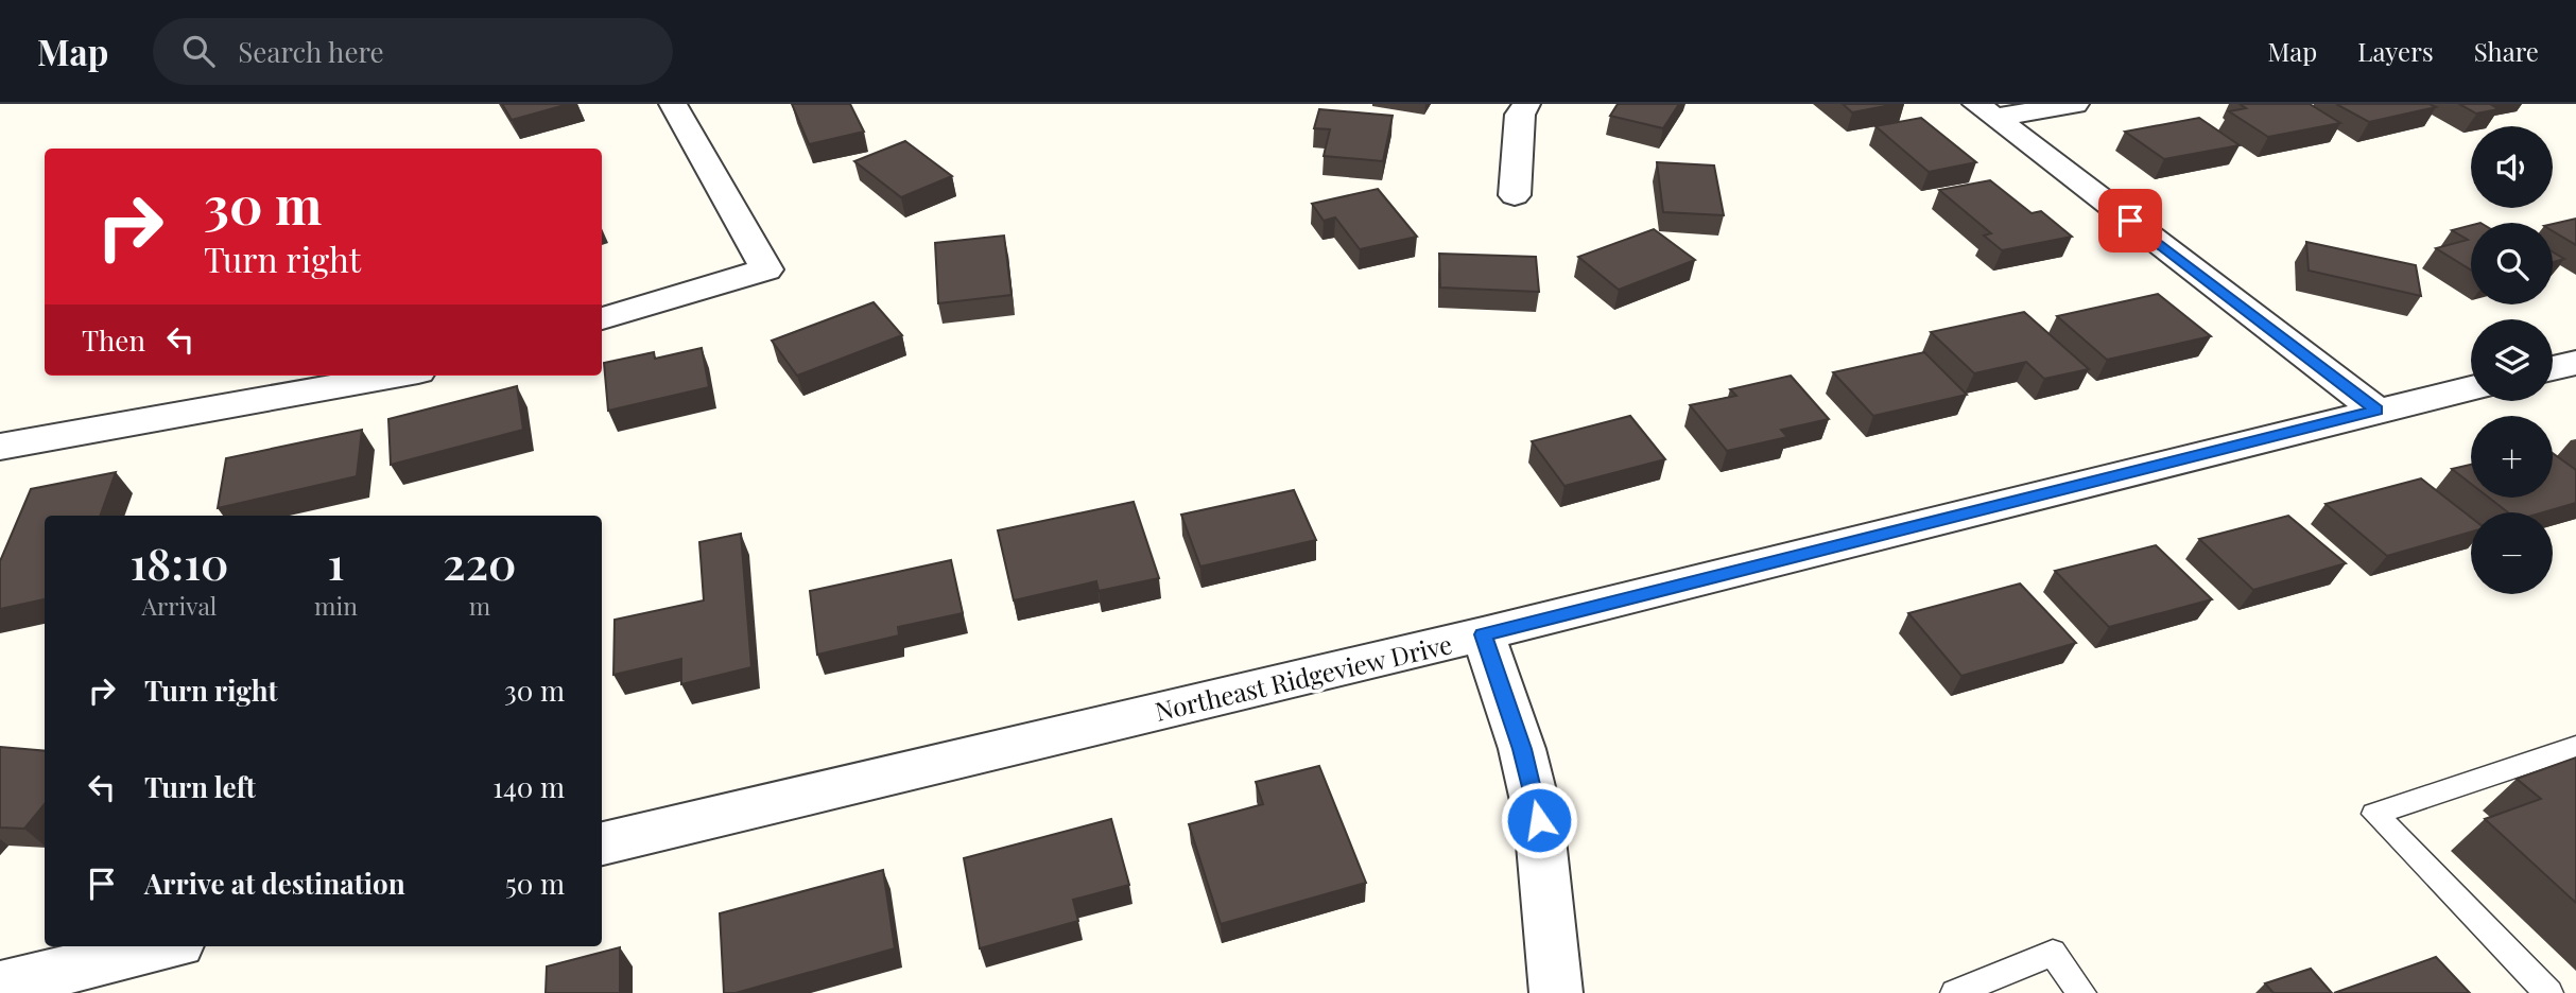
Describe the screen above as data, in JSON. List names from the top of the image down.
{
  "streets": {
    "street": ["Northeast Ridgeview Drive"]
  },
  "page": {
    "header": "Map",
    "search": "Search here",
    "nav": ["Map", "Layers", "Share"],
    "map_buttons": ["+", "−"],
    "turn": ["30 m", "Turn right"],
    "then": "Then",
    "eta": [
      "18:10",
      "Arrival",
      "1",
      "min",
      "220",
      "m"
    ],
    "list": [
      {
        "name": "Turn right",
        "value": "30 m"
      },
      {
        "name": "Turn left",
        "value": "140 m"
      },
      {
        "name": "Arrive at destination",
        "value": "50 m"
      }
    ]
  }
}
